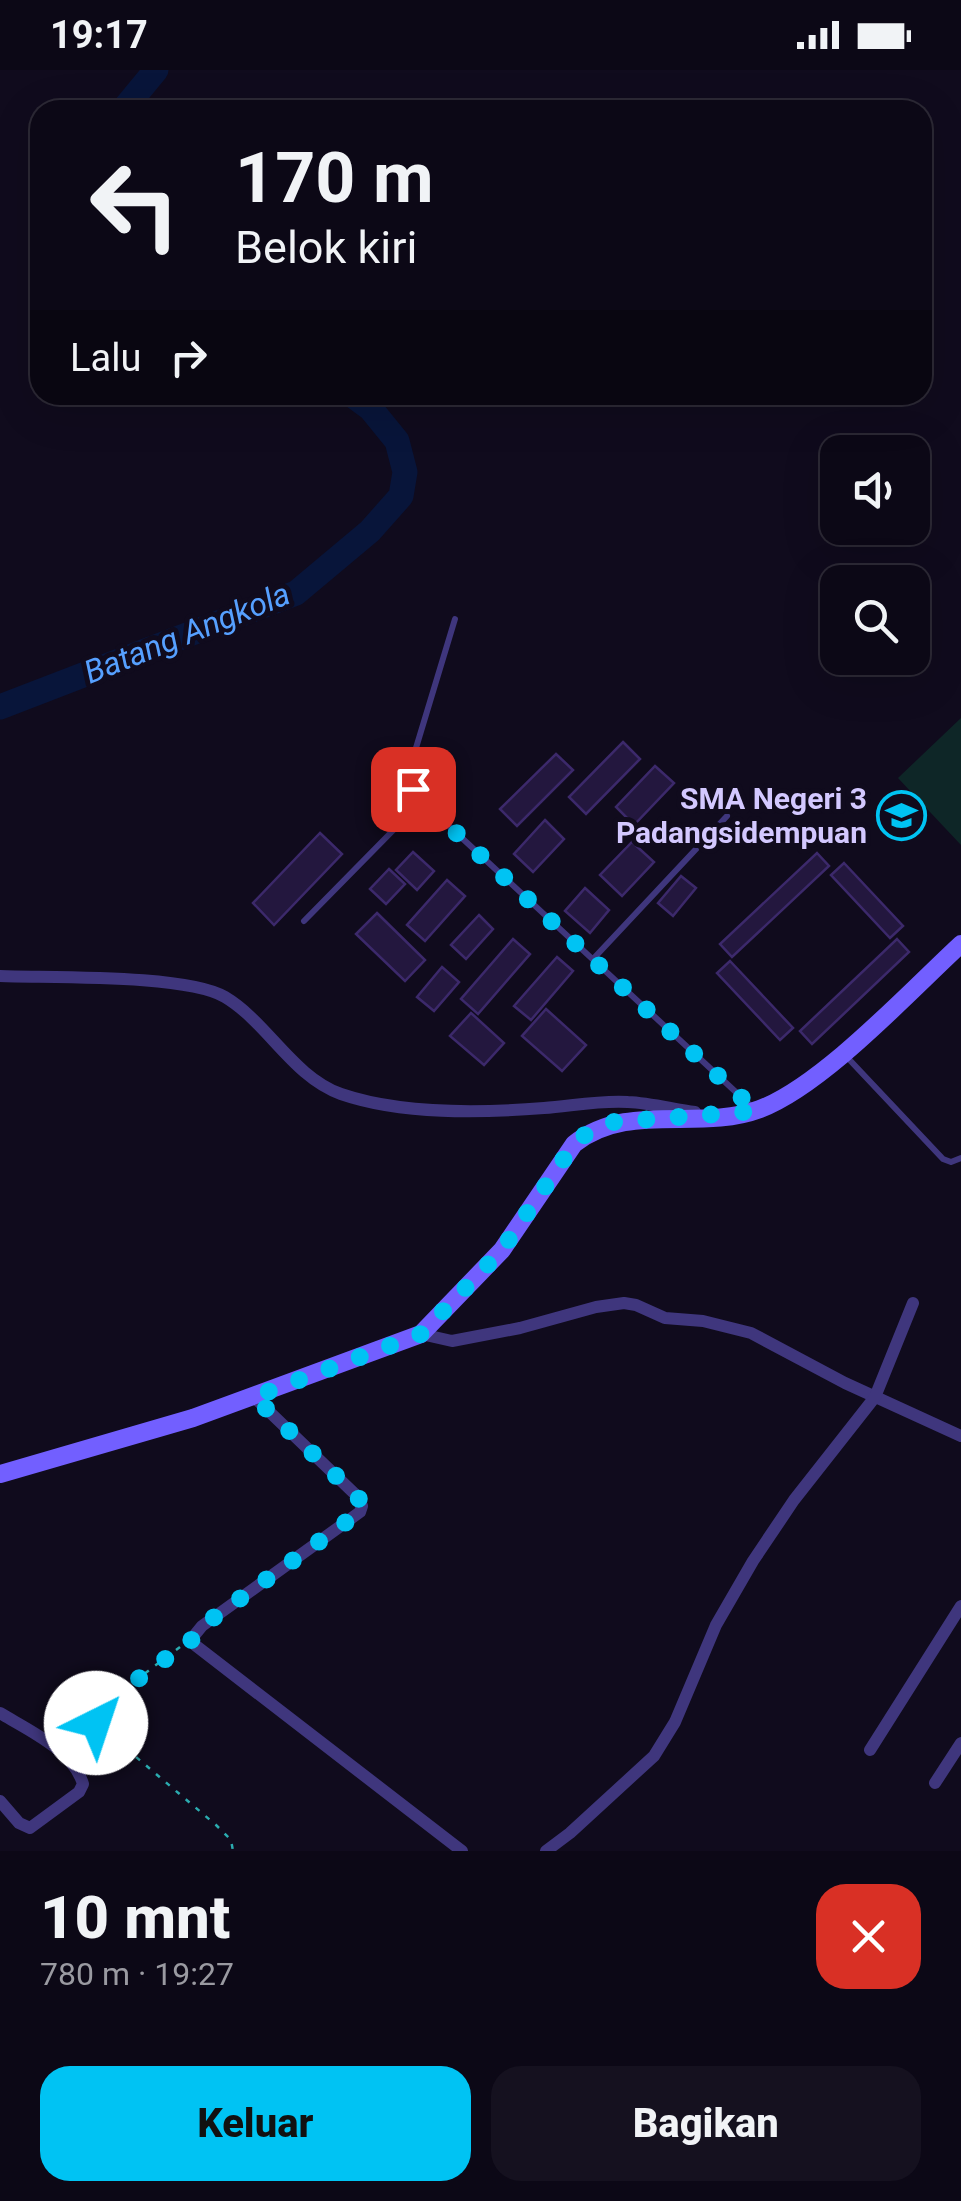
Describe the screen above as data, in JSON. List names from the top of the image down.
{
  "water": ["Batang Angkola"],
  "places": {
    "school or university": ["SMA Negeri 3 Padangsidempuan"]
  },
  "page": {
    "status": "19:17",
    "turn": ["170 m", "Belok kiri"],
    "then": "Lalu",
    "heading": ["10 mnt", "780 m · 19:27"],
    "buttons": ["Keluar", "Bagikan"]
  }
}
